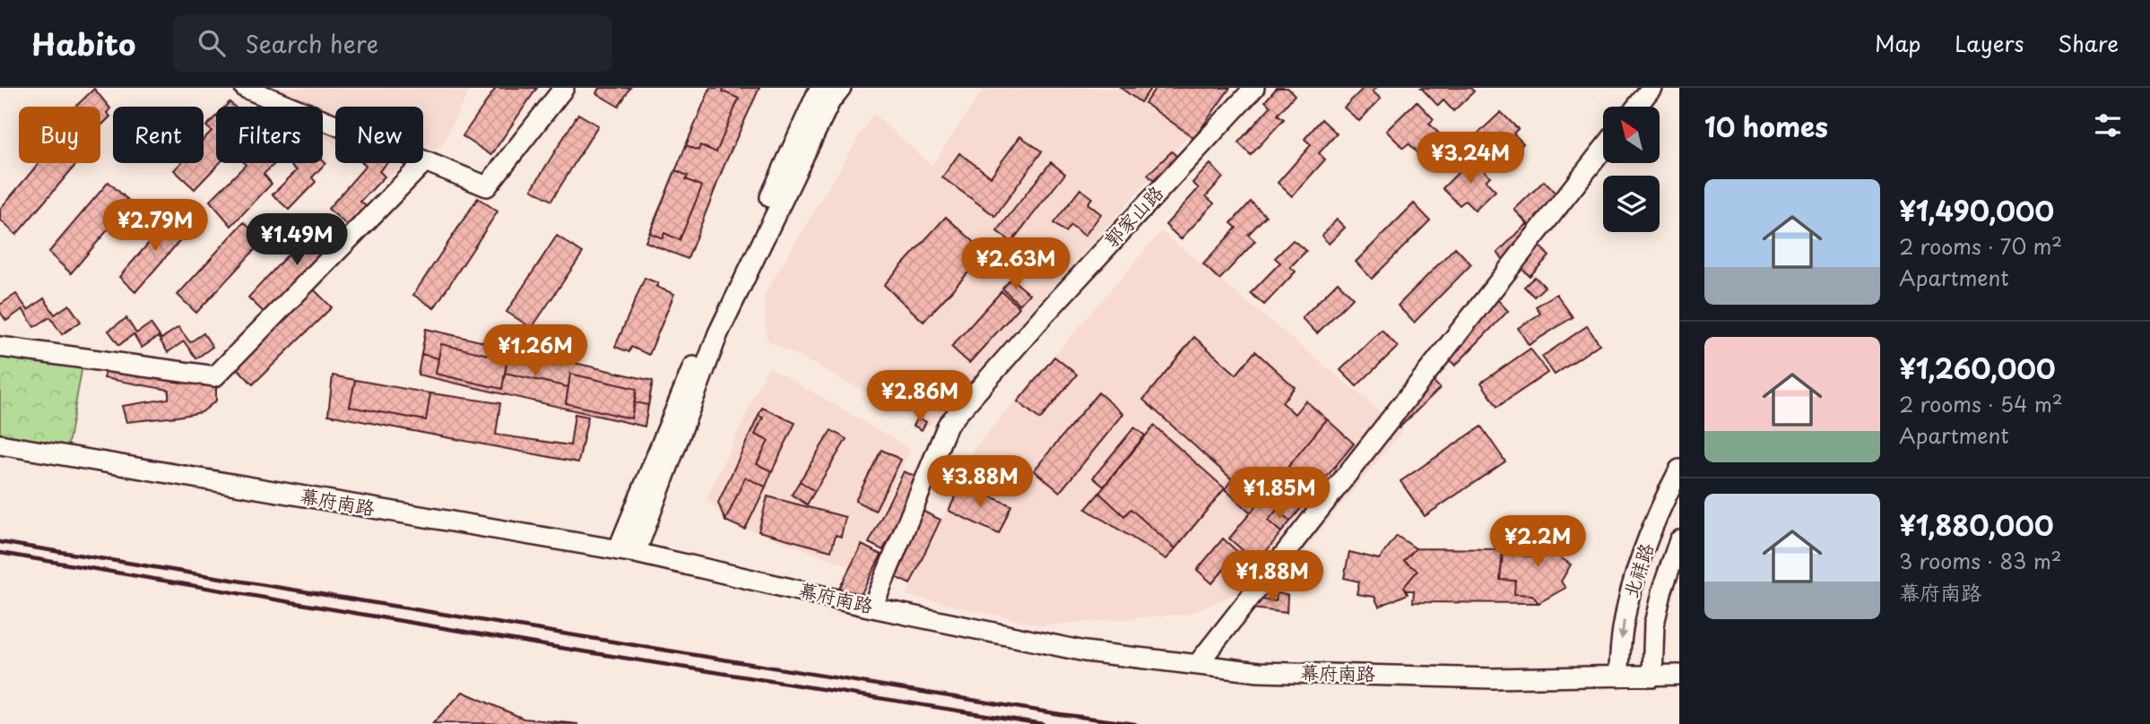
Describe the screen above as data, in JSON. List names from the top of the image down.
{
  "streets": {
    "street": ["郭家山路", "幕府南路", "北祥路"]
  },
  "crossings": [
    ["郭家山路", "幕府南路"],
    ["幕府南路", "北祥路"]
  ],
  "north": "top left",
  "page": {
    "header": "Habito",
    "search": "Search here",
    "nav": ["Map", "Layers", "Share"],
    "heading": "10 homes",
    "chip": [
      "Buy",
      "Rent",
      "Filters",
      "New"
    ],
    "price": [
      "¥3.24M",
      "¥2.79M",
      "¥1.49M",
      "¥2.63M",
      "¥1.26M",
      "¥2.86M",
      "¥3.88M",
      "¥1.85M",
      "¥2.2M",
      "¥1.88M"
    ],
    "list": [
      {
        "name": "¥1,490,000",
        "note": "2 rooms · 70 m² · Apartment"
      },
      {
        "name": "¥1,260,000",
        "note": "2 rooms · 54 m² · Apartment"
      },
      {
        "name": "¥1,880,000",
        "note": "3 rooms · 83 m² · 幕府南路"
      }
    ]
  }
}
